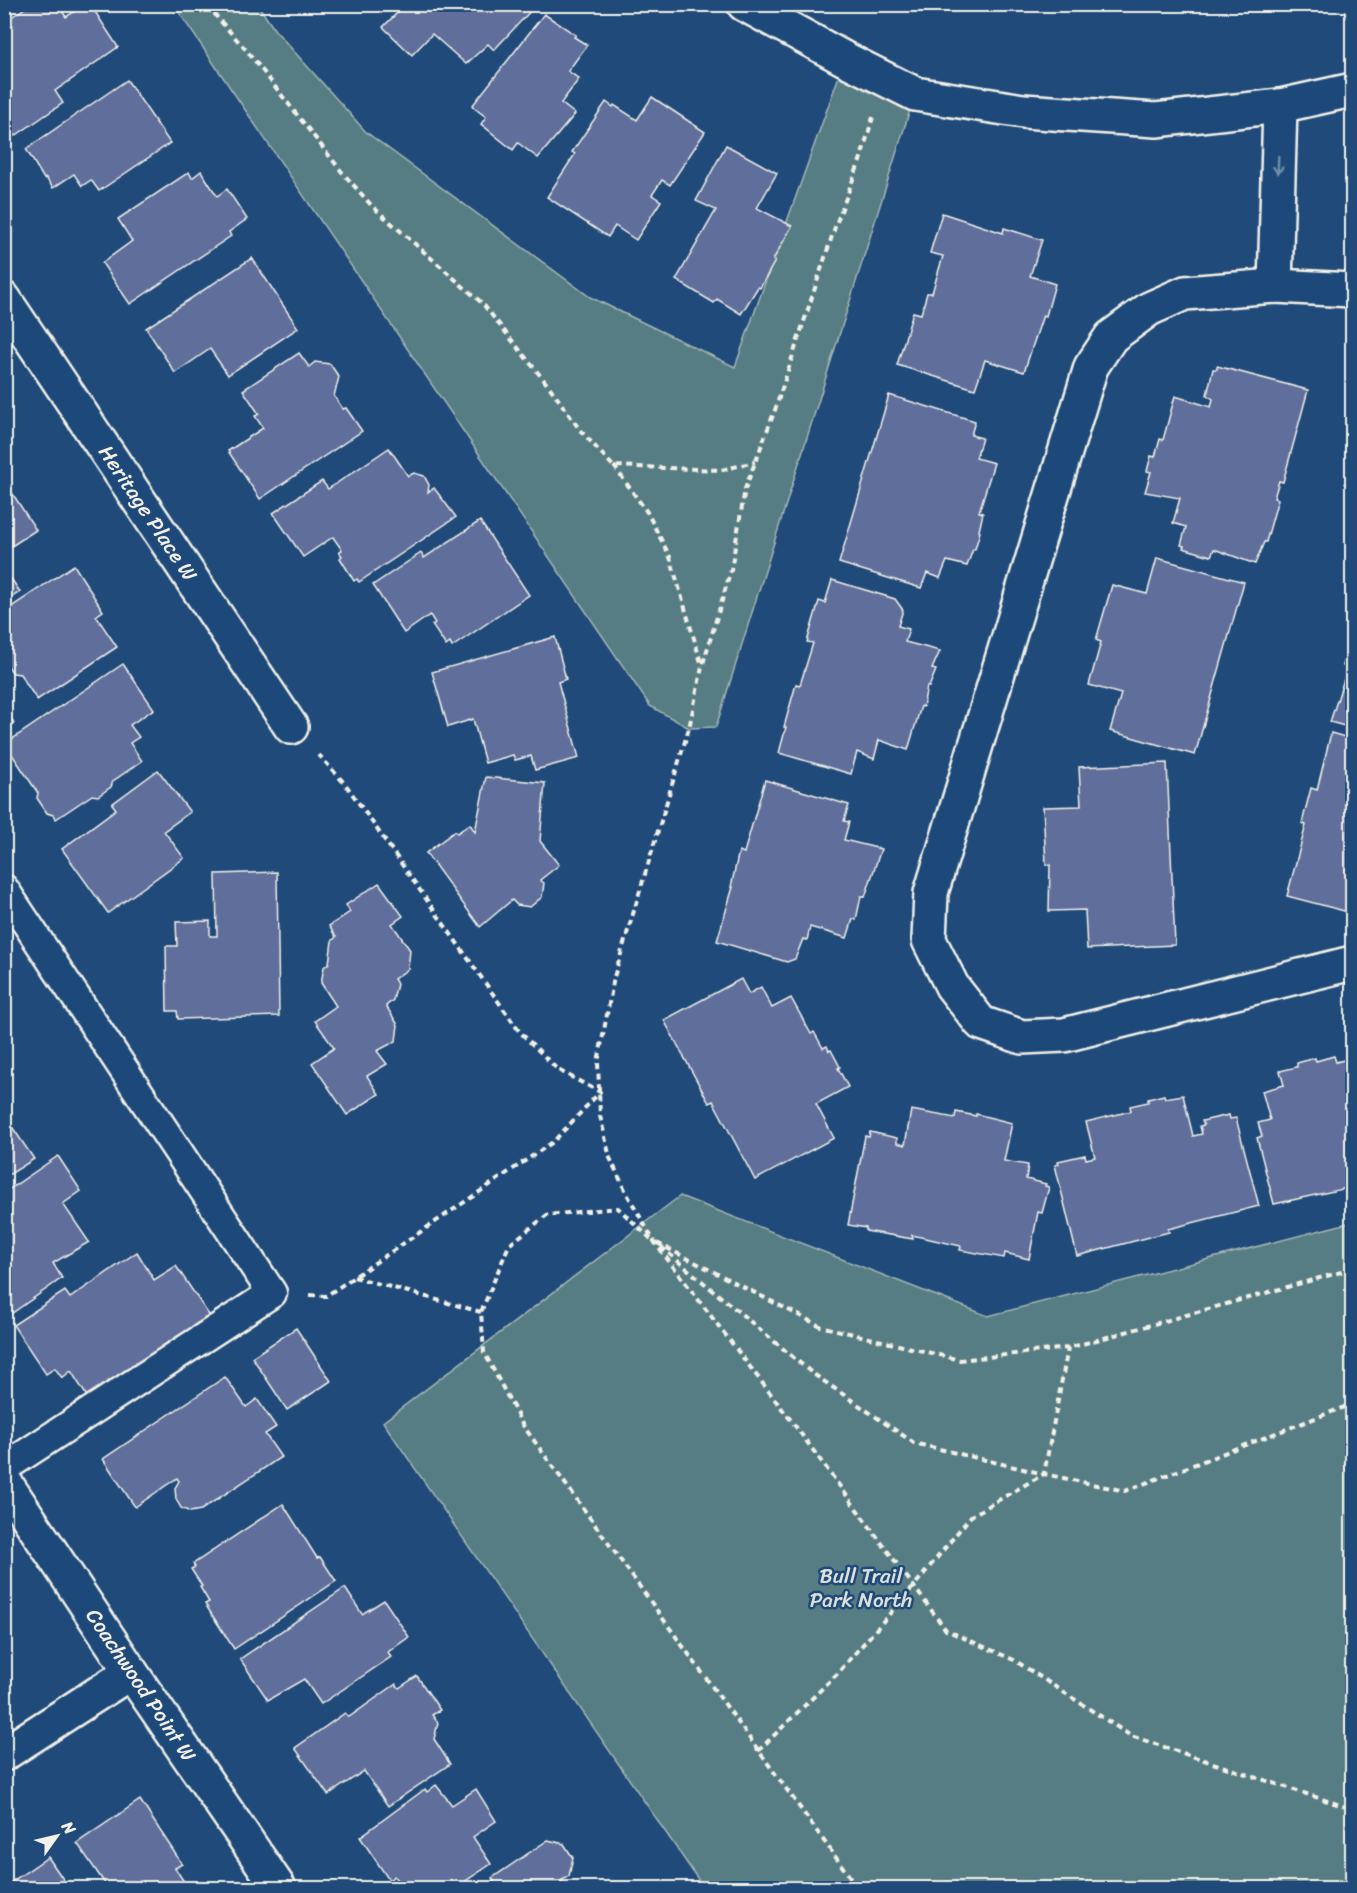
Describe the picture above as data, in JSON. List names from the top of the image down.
{
  "streets": {
    "street": ["Heritage Place W", "Coachwood Point W"]
  },
  "parks": ["Bull Trail Park North"],
  "north": "top right"
}
